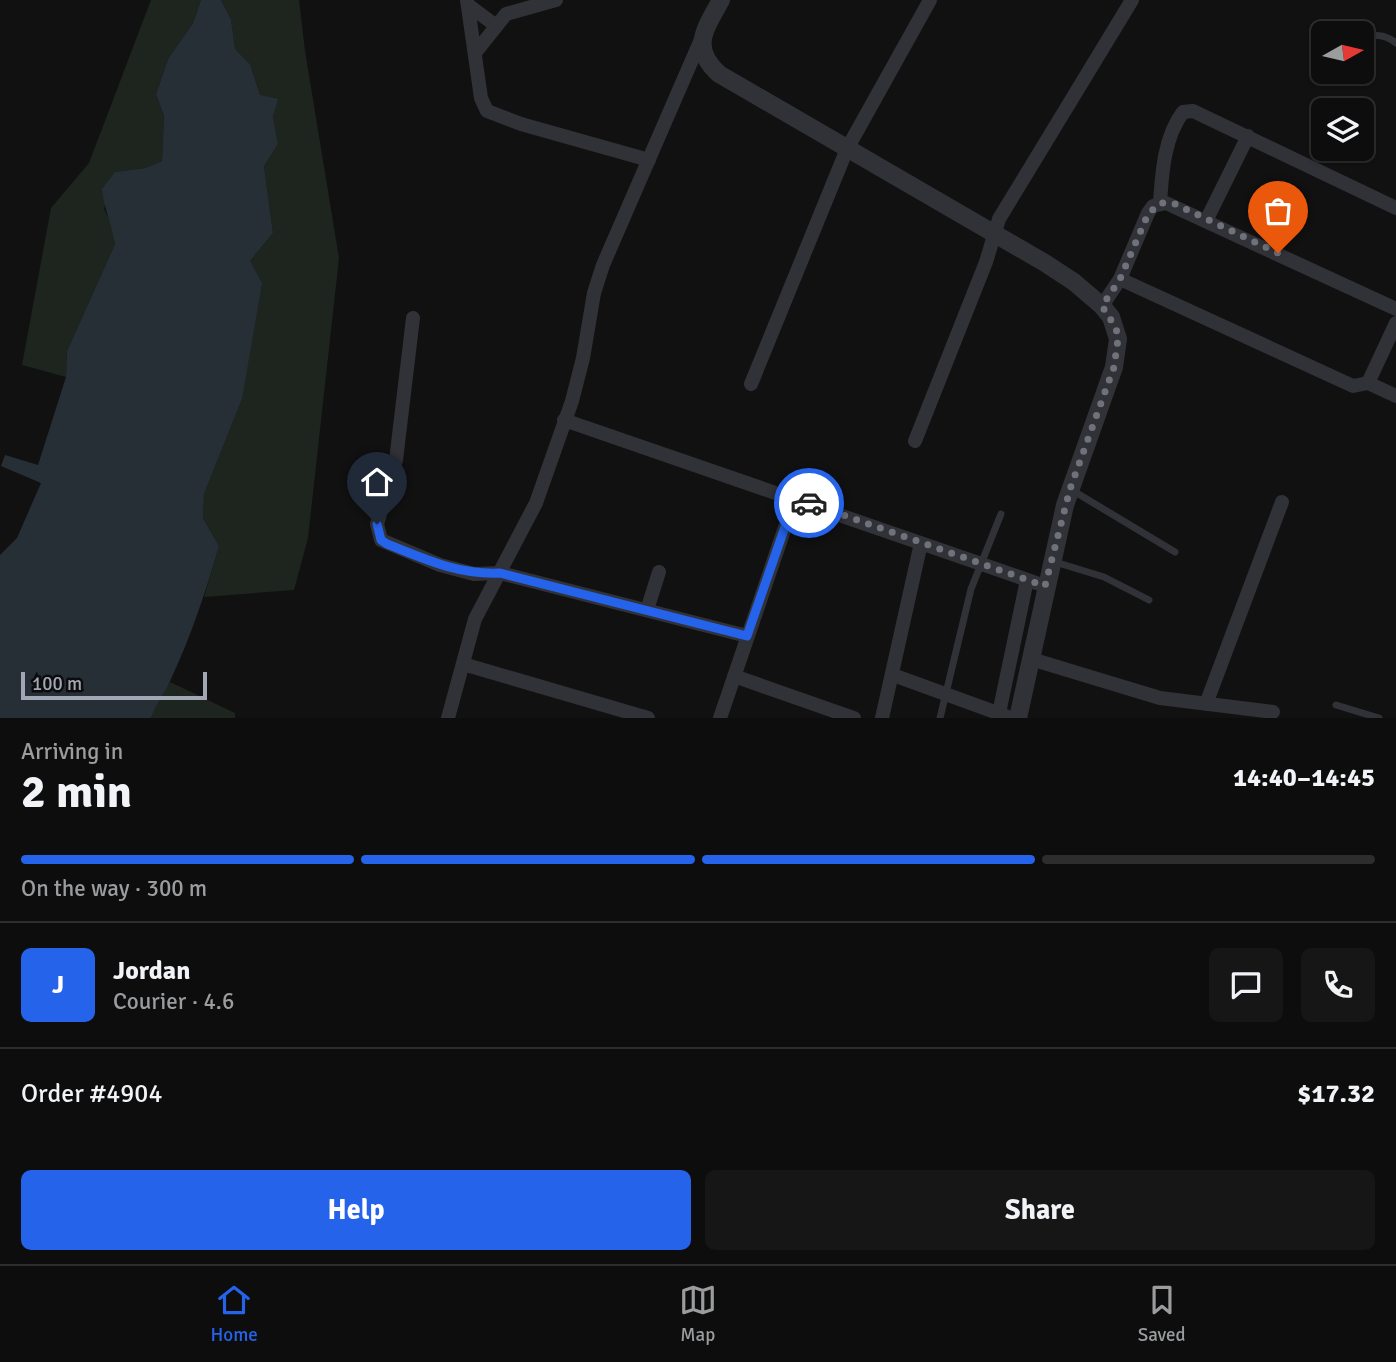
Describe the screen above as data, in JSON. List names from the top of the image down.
{
  "scale_bar": "100 m",
  "north": "right",
  "page": {
    "scale": "100 m",
    "heading": ["2 min", "Arriving in", "14:40–14:45"],
    "panel": [
      "Jordan",
      "Courier · 4.6",
      "Order #4904",
      "$17.32"
    ],
    "bar": "On the way · 300 m",
    "round": "J",
    "buttons": ["Help", "Share"],
    "tabs": ["Home", "Map", "Saved"]
  }
}
